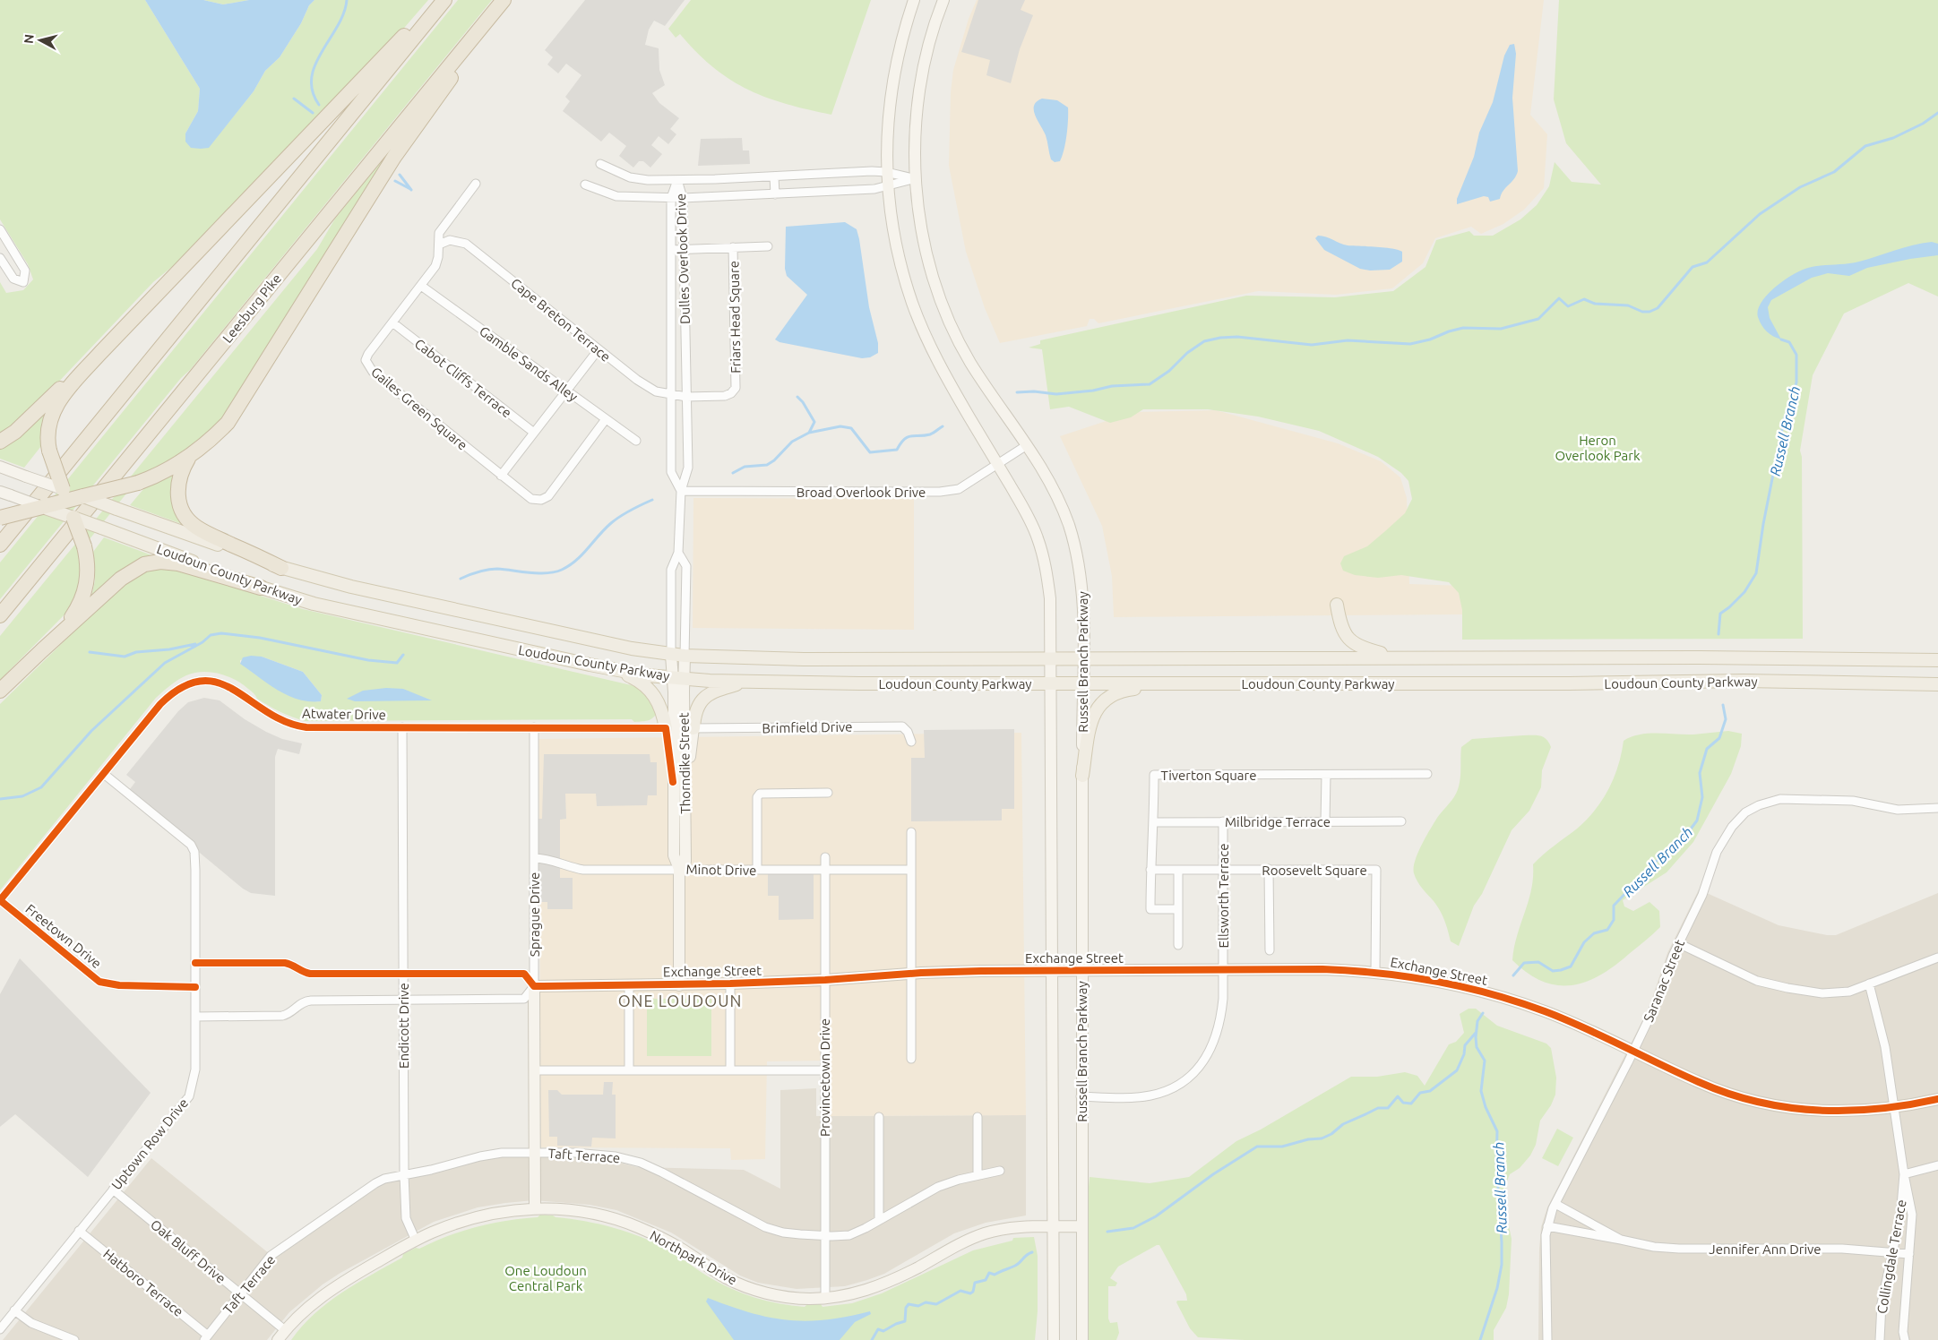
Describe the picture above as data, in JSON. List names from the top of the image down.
{
  "streets": {
    "highway": ["Leesburg Pike"],
    "main road": ["Loudoun County Parkway"],
    "street": [
      "Dulles Overlook Drive",
      "Friars Head Square",
      "Cape Breton Terrace",
      "Gamble Sands Alley",
      "Cabot Cliffs Terrace",
      "Gailes Green Square",
      "Broad Overlook Drive",
      "Russell Branch Parkway",
      "Atwater Drive",
      "Brimfield Drive",
      "Thorndike Street",
      "Tiverton Square",
      "Milbridge Terrace",
      "Minot Drive",
      "Roosevelt Square",
      "Ellsworth Terrace",
      "Sprague Drive",
      "Freetown Drive",
      "Exchange Street",
      "Saranac Street",
      "Endicott Drive",
      "Provincetown Drive",
      "Uptown Row Drive",
      "Taft Terrace",
      "Jennifer Ann Drive",
      "Oak Bluff Drive",
      "Collingdale Terrace",
      "Northpark Drive",
      "Hatboro Terrace"
    ]
  },
  "crossings": [
    ["Dulles Overlook Drive", "Friars Head Square"],
    ["Dulles Overlook Drive", "Cape Breton Terrace"],
    ["Dulles Overlook Drive", "Broad Overlook Drive"],
    ["Dulles Overlook Drive", "Loudoun County Parkway"],
    ["Dulles Overlook Drive", "Thorndike Street"],
    ["Friars Head Square", "Cape Breton Terrace"],
    ["Cape Breton Terrace", "Gailes Green Square"],
    ["Gamble Sands Alley", "Gailes Green Square"],
    ["Cabot Cliffs Terrace", "Gailes Green Square"],
    ["Broad Overlook Drive", "Russell Branch Parkway"],
    ["Loudoun County Parkway", "Russell Branch Parkway"],
    ["Loudoun County Parkway", "Thorndike Street"],
    ["Russell Branch Parkway", "Ellsworth Terrace"],
    ["Russell Branch Parkway", "Exchange Street"],
    ["Russell Branch Parkway", "Northpark Drive"],
    ["Atwater Drive", "Sprague Drive"],
    ["Atwater Drive", "Freetown Drive"],
    ["Atwater Drive", "Endicott Drive"],
    ["Atwater Drive", "Uptown Row Drive"],
    ["Thorndike Street", "Minot Drive"],
    ["Thorndike Street", "Exchange Street"],
    ["Tiverton Square", "Milbridge Terrace"],
    ["Tiverton Square", "Roosevelt Square"],
    ["Milbridge Terrace", "Ellsworth Terrace"],
    ["Minot Drive", "Sprague Drive"],
    ["Minot Drive", "Provincetown Drive"],
    ["Roosevelt Square", "Ellsworth Terrace"],
    ["Roosevelt Square", "Exchange Street"],
    ["Ellsworth Terrace", "Exchange Street"],
    ["Sprague Drive", "Exchange Street"],
    ["Sprague Drive", "Taft Terrace"],
    ["Sprague Drive", "Northpark Drive"],
    ["Freetown Drive", "Uptown Row Drive"],
    ["Exchange Street", "Saranac Street"],
    ["Exchange Street", "Provincetown Drive"],
    ["Exchange Street", "Collingdale Terrace"],
    ["Saranac Street", "Jennifer Ann Drive"],
    ["Endicott Drive", "Taft Terrace"],
    ["Endicott Drive", "Northpark Drive"],
    ["Provincetown Drive", "Taft Terrace"],
    ["Provincetown Drive", "Northpark Drive"],
    ["Uptown Row Drive", "Oak Bluff Drive"],
    ["Uptown Row Drive", "Hatboro Terrace"],
    ["Taft Terrace", "Oak Bluff Drive"],
    ["Taft Terrace", "Hatboro Terrace"],
    ["Jennifer Ann Drive", "Collingdale Terrace"],
    ["Oak Bluff Drive", "Northpark Drive"]
  ],
  "districts": ["ONE LOUDOUN"],
  "water": ["Russell Branch"],
  "parks": ["Heron Overlook Park", "One Loudoun Central Park"],
  "north": "left"
}
